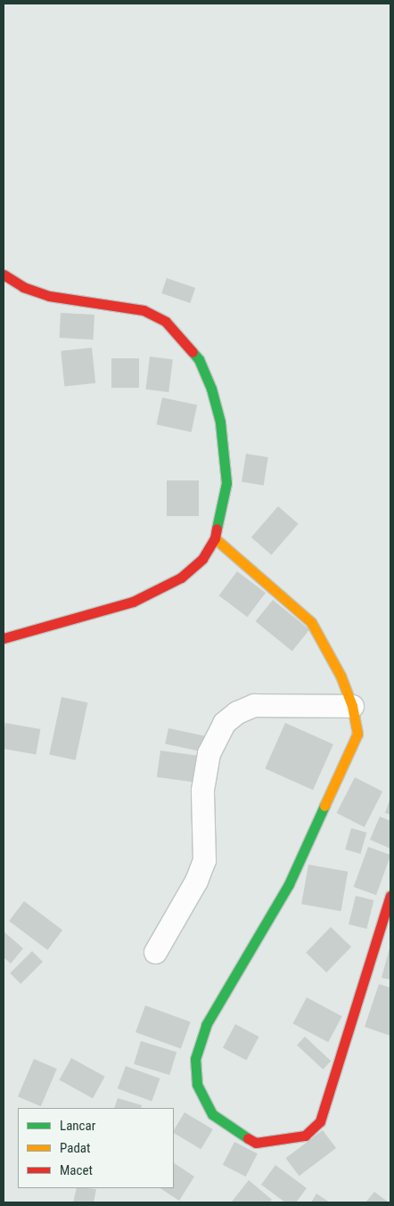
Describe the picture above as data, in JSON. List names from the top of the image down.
{
  "legend": ["Lancar", "Padat", "Macet"]
}
